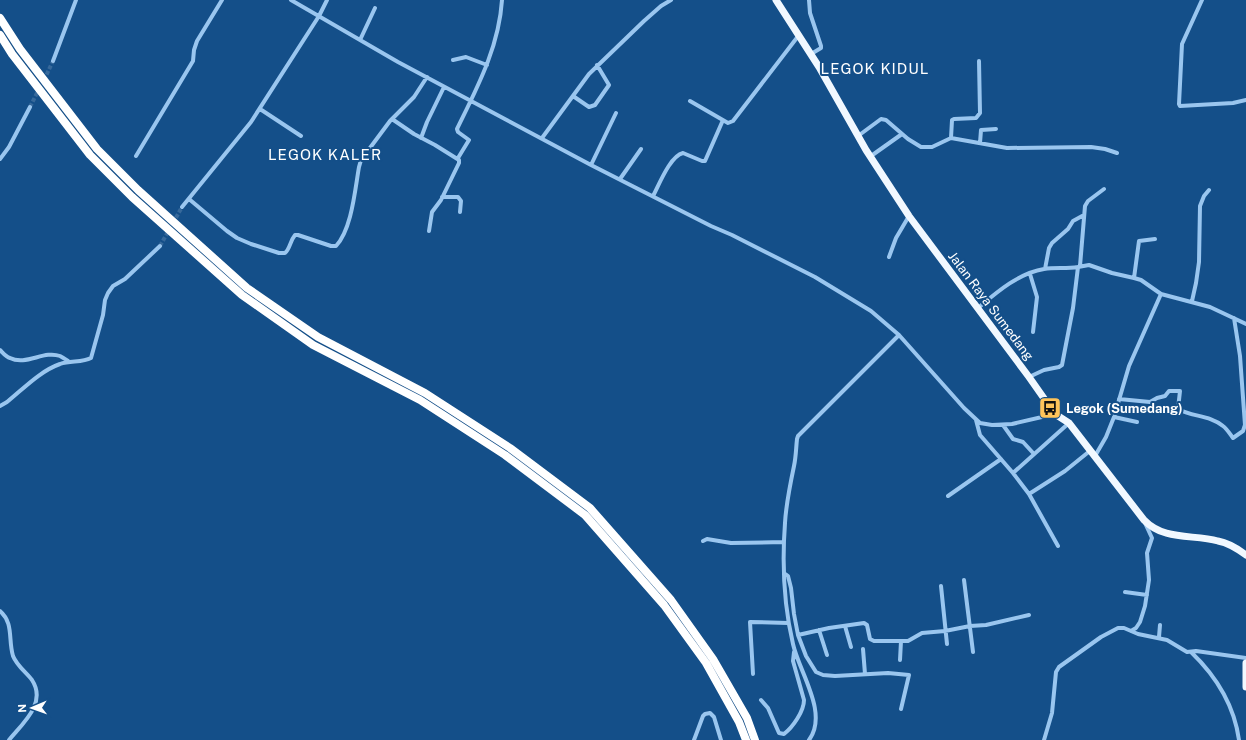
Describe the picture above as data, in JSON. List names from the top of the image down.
{
  "streets": {
    "highway": ["Jalan Raya Sumedang"]
  },
  "districts": ["LEGOK KIDUL", "LEGOK KALER"],
  "places": {
    "bus stop": ["Legok (Sumedang)"]
  },
  "north": "left"
}
